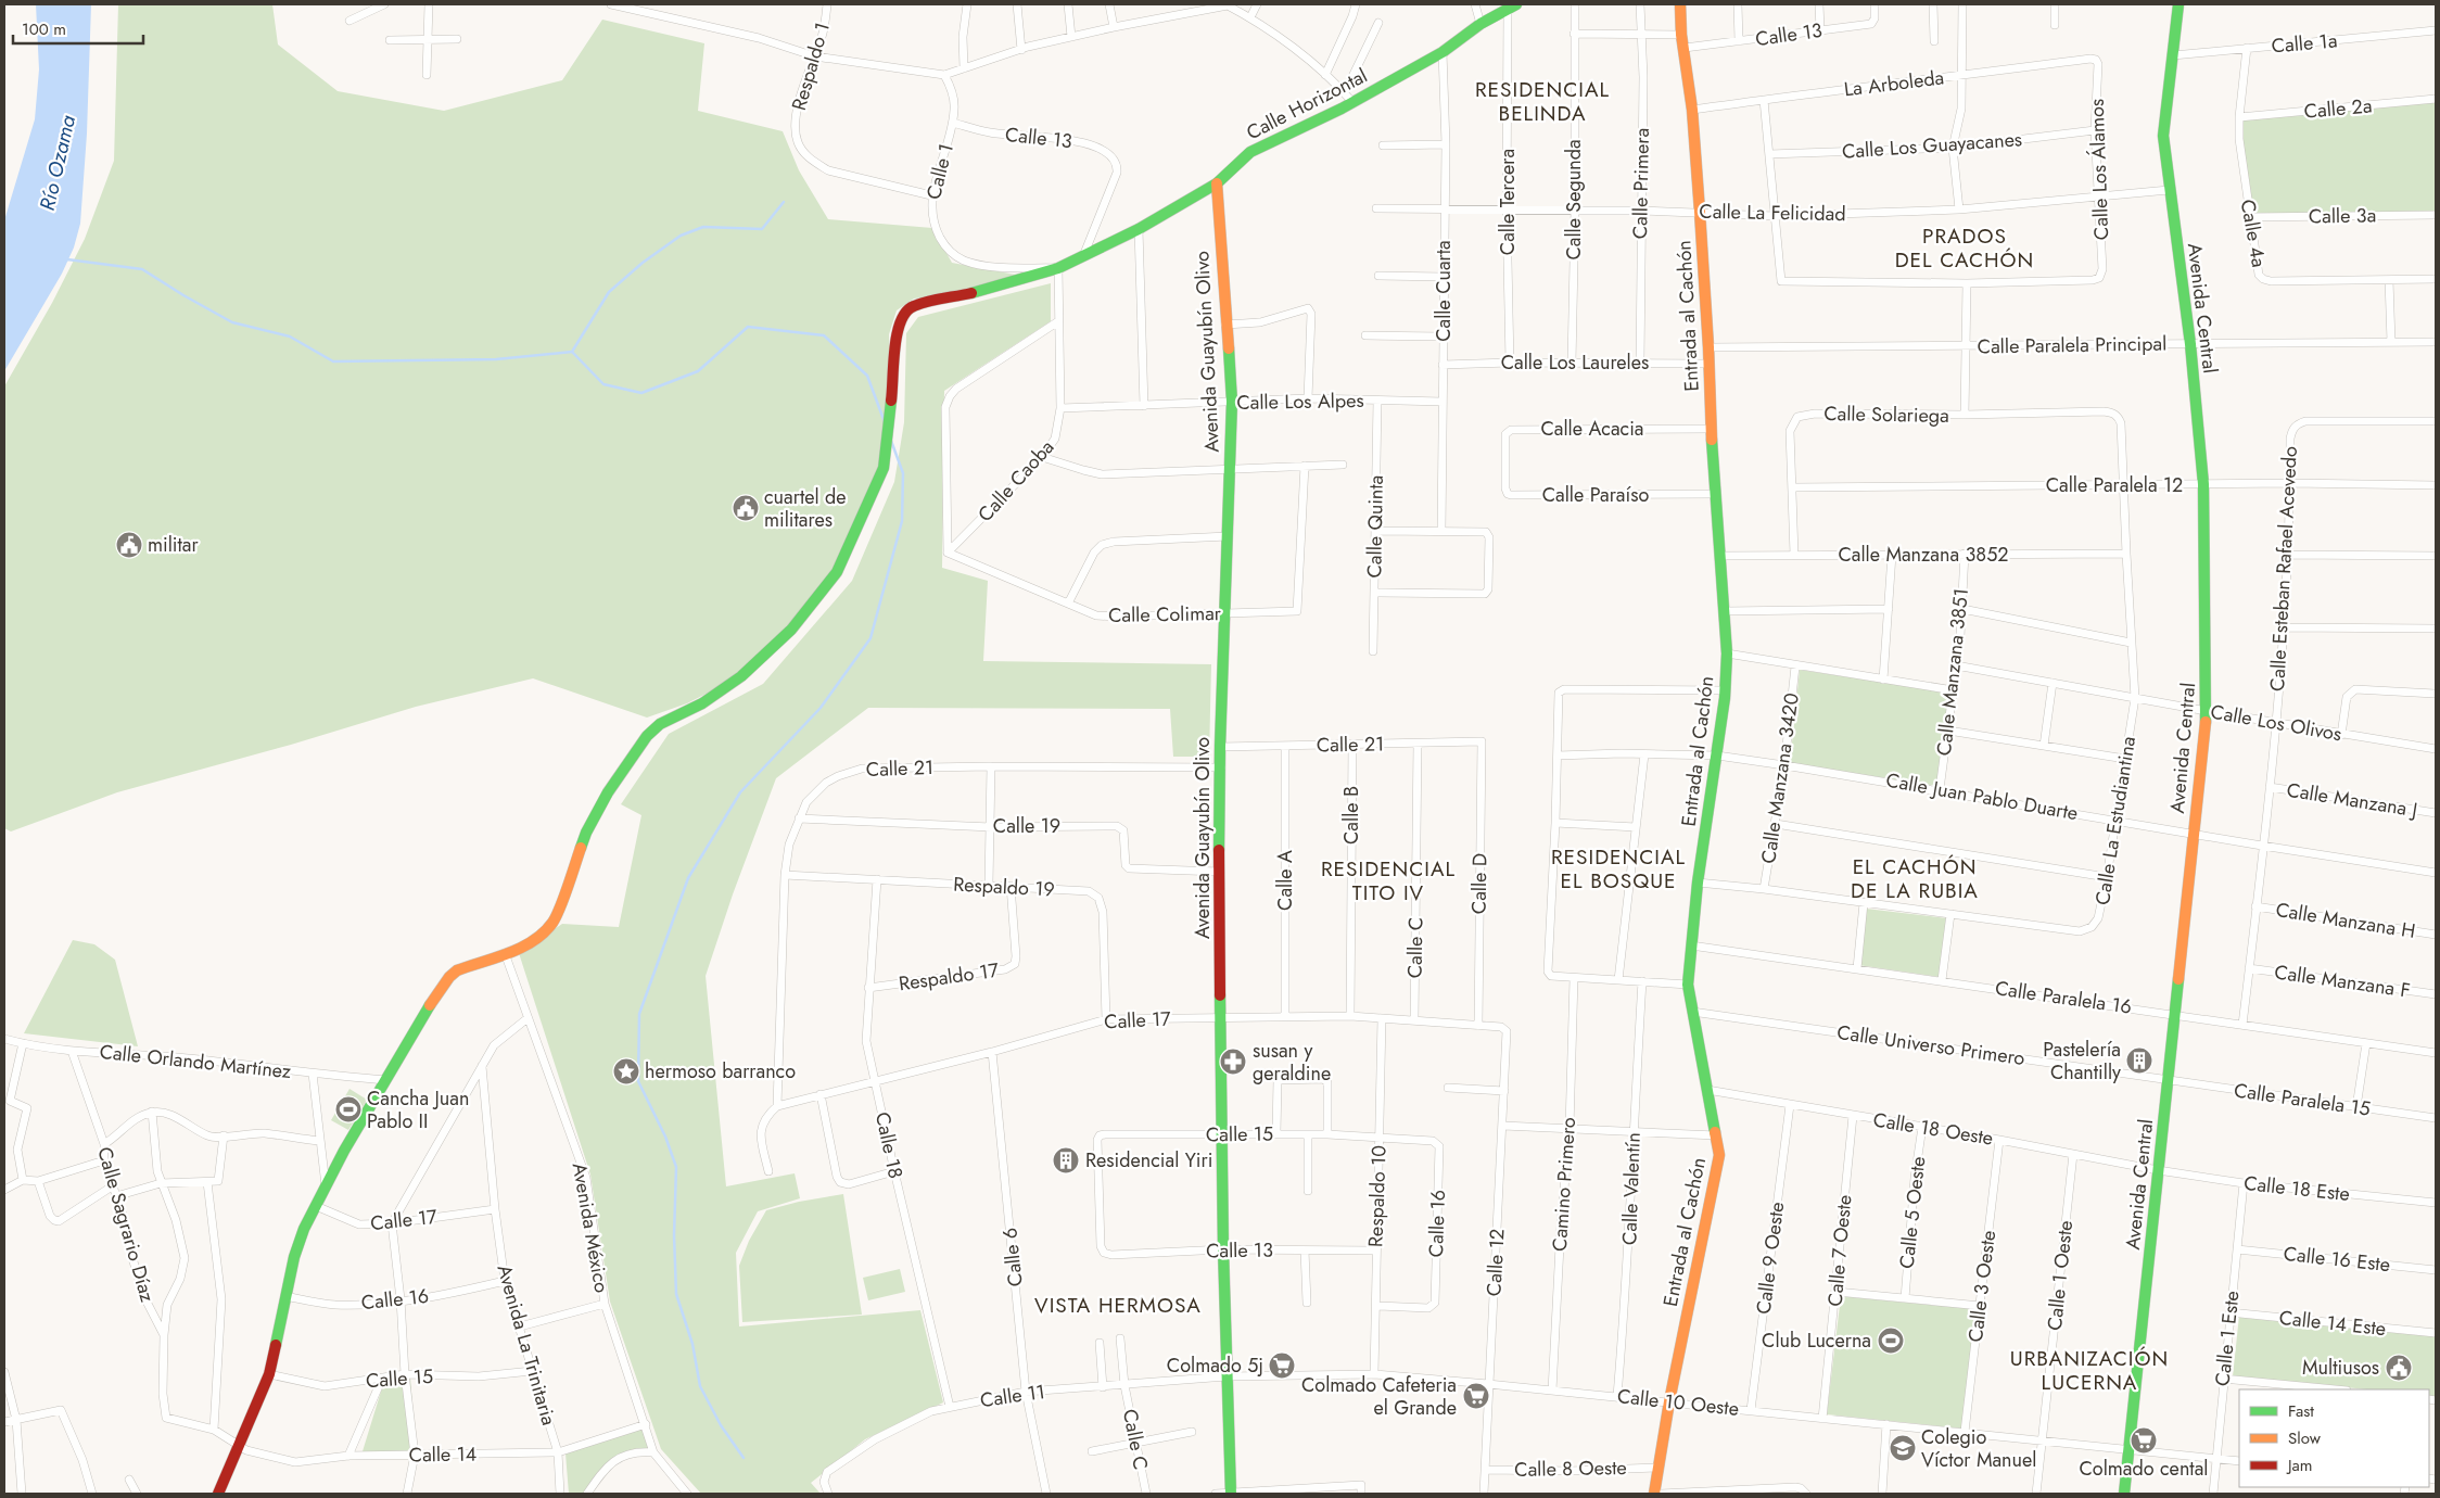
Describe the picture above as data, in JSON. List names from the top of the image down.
{
  "streets": {
    "main road": [
      "Calle Horizontal",
      "Avenida Central",
      "Entrada al Cachón",
      "Avenida Guayubín Olivo"
    ],
    "street": [
      "Calle 13",
      "Calle 1a",
      "Respaldo 1",
      "La Arboleda",
      "Calle 2a",
      "Calle Los Guayacanes",
      "Calle Los Álamos",
      "Calle 1",
      "Calle Primera",
      "Calle Segunda",
      "Calle Tercera",
      "Calle La Felicidad",
      "Calle 3a",
      "Calle 4a",
      "Calle Cuarta",
      "Calle Paralela Principal",
      "Calle Los Laureles",
      "Calle Los Alpes",
      "Calle Solariega",
      "Calle Acacia",
      "Calle Caoba",
      "Calle Paralela 12",
      "Calle Paraíso",
      "Calle Quinta",
      "Calle Manzana 3852",
      "Calle Esteban Rafael Acevedo",
      "Calle Colimar",
      "Calle Manzana 3851",
      "Calle Los Olivos",
      "Calle 21",
      "Calle Manzana 3420",
      "Calle Juan Pablo Duarte",
      "Calle Manzana J",
      "Calle B",
      "Calle La Estudiantina",
      "Calle 19",
      "Calle A",
      "Calle D",
      "Respaldo 19",
      "Calle Manzana H",
      "Calle C",
      "Respaldo 17",
      "Calle Manzana F",
      "Calle Paralela 16",
      "Calle 17",
      "Calle Universo Primero",
      "Calle Orlando Martínez",
      "Calle Paralela 15",
      "Calle 18 Oeste",
      "Calle 15",
      "Calle 18",
      "Camino Primero",
      "Calle Valentín",
      "Calle 18 Este",
      "Respaldo 10",
      "Calle 5 Oeste",
      "Calle 16",
      "Calle Sagrario Díaz",
      "Avenida México",
      "Calle 7 Oeste",
      "Calle 6",
      "Calle 9 Oeste",
      "Calle 16 Este",
      "Calle 12",
      "Calle 1 Oeste",
      "Calle 3 Oeste",
      "Calle 14 Este",
      "Calle 1 Este",
      "Avenida La Trinitaria",
      "Calle 11",
      "Calle 10 Oeste",
      "Calle 14",
      "Calle 8 Oeste"
    ]
  },
  "crossings": [
    ["Calle 13", "Respaldo 1"],
    ["Calle 13", "Calle Horizontal"],
    ["Calle 13", "Calle 1"],
    ["Calle 13", "Entrada al Cachón"],
    ["Calle 13", "Avenida Guayubín Olivo"],
    ["Calle 13", "Calle Caoba"],
    ["Calle 13", "Calle 15"],
    ["Calle 13", "Respaldo 10"],
    ["Calle 1a", "Calle 4a"],
    ["Calle 1a", "Avenida Central"],
    ["Respaldo 1", "Calle Horizontal"],
    ["Respaldo 1", "Calle 1"],
    ["Respaldo 1", "Calle Caoba"],
    ["La Arboleda", "Calle Los Álamos"],
    ["La Arboleda", "Entrada al Cachón"],
    ["Calle Horizontal", "Calle 1"],
    ["Calle Horizontal", "Calle Tercera"],
    ["Calle Horizontal", "Calle Cuarta"],
    ["Calle Horizontal", "Avenida Guayubín Olivo"],
    ["Calle Horizontal", "Calle Caoba"],
    ["Calle Horizontal", "Calle 17"],
    ["Calle Horizontal", "Calle Orlando Martínez"],
    ["Calle Horizontal", "Calle 15"],
    ["Calle Horizontal", "Calle 16"],
    ["Calle Horizontal", "Calle Sagrario Díaz"],
    ["Calle Horizontal", "Avenida México"],
    ["Calle Horizontal", "Calle 14"],
    ["Calle 2a", "Calle 4a"],
    ["Calle Los Guayacanes", "Calle Los Álamos"],
    ["Calle Los Álamos", "Calle La Felicidad"],
    ["Calle 1", "Calle Caoba"],
    ["Calle Primera", "Calle La Felicidad"],
    ["Calle Primera", "Calle Los Laureles"],
    ["Calle Segunda", "Calle La Felicidad"],
    ["Calle Segunda", "Calle Los Laureles"],
    ["Calle Tercera", "Calle La Felicidad"],
    ["Calle Tercera", "Calle Los Laureles"],
    ["Calle La Felicidad", "Calle Cuarta"],
    ["Calle La Felicidad", "Avenida Central"],
    ["Calle La Felicidad", "Entrada al Cachón"],
    ["Calle 3a", "Calle 4a"],
    ["Calle Cuarta", "Calle Los Laureles"],
    ["Calle Cuarta", "Calle Los Alpes"],
    ["Avenida Central", "Calle Paralela Principal"],
    ["Avenida Central", "Calle Paralela 12"],
    ["Avenida Central", "Calle Los Olivos"],
    ["Avenida Central", "Calle Juan Pablo Duarte"],
    ["Avenida Central", "Calle Paralela 16"],
    ["Avenida Central", "Calle Universo Primero"],
    ["Avenida Central", "Calle Paralela 15"],
    ["Avenida Central", "Calle 18 Oeste"],
    ["Avenida Central", "Calle 18 Este"],
    ["Avenida Central", "Calle 10 Oeste"],
    ["Entrada al Cachón", "Calle Paralela Principal"],
    ["Entrada al Cachón", "Calle Los Laureles"],
    ["Entrada al Cachón", "Calle Acacia"],
    ["Entrada al Cachón", "Calle Paraíso"],
    ["Entrada al Cachón", "Calle Manzana 3852"],
    ["Entrada al Cachón", "Calle Juan Pablo Duarte"],
    ["Entrada al Cachón", "Calle La Estudiantina"],
    ["Entrada al Cachón", "Calle Paralela 16"],
    ["Entrada al Cachón", "Calle Universo Primero"],
    ["Entrada al Cachón", "Calle 18 Oeste"],
    ["Entrada al Cachón", "Calle 10 Oeste"],
    ["Entrada al Cachón", "Calle 8 Oeste"],
    ["Avenida Guayubín Olivo", "Calle Los Alpes"],
    ["Avenida Guayubín Olivo", "Calle Colimar"],
    ["Avenida Guayubín Olivo", "Calle 21"],
    ["Avenida Guayubín Olivo", "Calle 19"],
    ["Avenida Guayubín Olivo", "Calle 17"],
    ["Avenida Guayubín Olivo", "Calle 15"],
    ["Avenida Guayubín Olivo", "Calle 11"],
    ["Avenida Guayubín Olivo", "Calle 10 Oeste"],
    ["Calle Los Alpes", "Calle Caoba"],
    ["Calle Los Alpes", "Calle Quinta"],
    ["Calle Solariega", "Calle Paralela 12"],
    ["Calle Solariega", "Calle Manzana 3852"],
    ["Calle Solariega", "Calle La Estudiantina"],
    ["Calle Acacia", "Calle Paraíso"],
    ["Calle Caoba", "Calle Colimar"],
    ["Calle Paralela 12", "Calle Esteban Rafael Acevedo"],
    ["Calle Paralela 12", "Calle La Estudiantina"],
    ["Calle Manzana 3852", "Calle Manzana 3851"],
    ["Calle Manzana 3852", "Calle La Estudiantina"],
    ["Calle Esteban Rafael Acevedo", "Calle Los Olivos"],
    ["Calle Esteban Rafael Acevedo", "Calle Juan Pablo Duarte"],
    ["Calle Esteban Rafael Acevedo", "Calle Manzana J"],
    ["Calle Esteban Rafael Acevedo", "Calle Manzana H"],
    ["Calle Esteban Rafael Acevedo", "Calle Manzana F"],
    ["Calle Esteban Rafael Acevedo", "Calle Paralela 16"],
    ["Calle Manzana 3851", "Calle Los Olivos"],
    ["Calle Manzana 3851", "Calle Juan Pablo Duarte"],
    ["Calle Los Olivos", "Calle La Estudiantina"],
    ["Calle 21", "Calle B"],
    ["Calle 21", "Calle 19"],
    ["Calle 21", "Calle A"],
    ["Calle 21", "Calle D"],
    ["Calle 21", "Respaldo 19"],
    ["Calle 21", "Calle C"],
    ["Calle 21", "Calle 17"],
    ["Calle Manzana 3420", "Calle Juan Pablo Duarte"],
    ["Calle Manzana 3420", "Calle La Estudiantina"],
    ["Calle Juan Pablo Duarte", "Calle La Estudiantina"],
    ["Calle B", "Calle 17"],
    ["Calle A", "Calle 17"],
    ["Calle D", "Calle 17"],
    ["Respaldo 19", "Respaldo 17"],
    ["Respaldo 19", "Calle 17"],
    ["Respaldo 19", "Calle 18"],
    ["Calle C", "Calle 17"],
    ["Calle C", "Calle 11"],
    ["Respaldo 17", "Calle 18"],
    ["Calle 17", "Calle 18"],
    ["Calle 17", "Respaldo 10"],
    ["Calle 17", "Calle 6"],
    ["Calle 17", "Calle 12"],
    ["Calle 17", "Avenida La Trinitaria"],
    ["Calle Universo Primero", "Calle Paralela 15"],
    ["Calle Orlando Martínez", "Calle Sagrario Díaz"],
    ["Calle 18 Oeste", "Calle 18 Este"],
    ["Calle 18 Oeste", "Calle 5 Oeste"],
    ["Calle 18 Oeste", "Calle 7 Oeste"],
    ["Calle 18 Oeste", "Calle 9 Oeste"],
    ["Calle 18 Oeste", "Calle 1 Oeste"],
    ["Calle 18 Oeste", "Calle 3 Oeste"],
    ["Calle 15", "Respaldo 10"],
    ["Calle 15", "Calle 16"],
    ["Calle 15", "Avenida La Trinitaria"],
    ["Calle 18", "Calle 11"],
    ["Camino Primero", "Calle 10 Oeste"],
    ["Calle Valentín", "Calle 10 Oeste"],
    ["Calle 18 Este", "Calle 1 Este"],
    ["Respaldo 10", "Calle 16"],
    ["Respaldo 10", "Calle 10 Oeste"],
    ["Calle 16", "Avenida La Trinitaria"],
    ["Calle Sagrario Díaz", "Calle 14"],
    ["Avenida México", "Calle 14"],
    ["Calle 7 Oeste", "Calle 10 Oeste"],
    ["Calle 6", "Calle 11"],
    ["Calle 9 Oeste", "Calle 10 Oeste"],
    ["Calle 16 Este", "Calle 1 Este"],
    ["Calle 12", "Calle 10 Oeste"],
    ["Calle 12", "Calle 8 Oeste"],
    ["Calle 1 Oeste", "Calle 10 Oeste"],
    ["Calle 3 Oeste", "Calle 10 Oeste"],
    ["Calle 14 Este", "Calle 1 Este"],
    ["Calle 1 Este", "Calle 10 Oeste"],
    ["Avenida La Trinitaria", "Calle 14"],
    ["Calle 11", "Calle 10 Oeste"]
  ],
  "districts": [
    "RESIDENCIAL BELINDA",
    "PRADOS DEL CACHÓN",
    "RESIDENCIAL EL BOSQUE",
    "EL CACHÓN DE LA RUBIA",
    "RESIDENCIAL TITO IV",
    "VISTA HERMOSA",
    "URBANIZACIÓN LUCERNA"
  ],
  "water": ["Río Ozama"],
  "places": {
    "public building": ["cuartel de militares", "militar", "Multiusos"],
    "building": ["Pastelería Chantilly", "Residencial Yiri"],
    "pharmacy": ["susan y geraldine"],
    "place": ["hermoso barranco"],
    "sports": ["Cancha Juan Pablo II", "Club Lucerna"],
    "supermarket": ["Colmado 5j", "Colmado Cafeteria el Grande", "Colmado cental"],
    "school or university": ["Colegio Víctor Manuel"]
  },
  "legend": ["Fast", "Slow", "Jam"],
  "scale_bar": "100 m"
}
